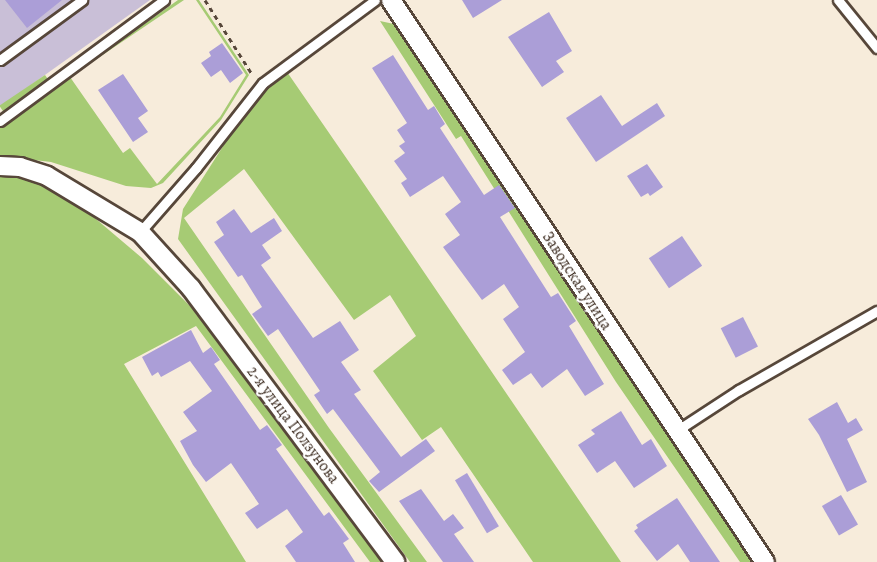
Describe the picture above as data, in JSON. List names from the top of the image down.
{
  "streets": {
    "street": ["Заводская улица", "2-я улица Ползунова"]
  }
}
